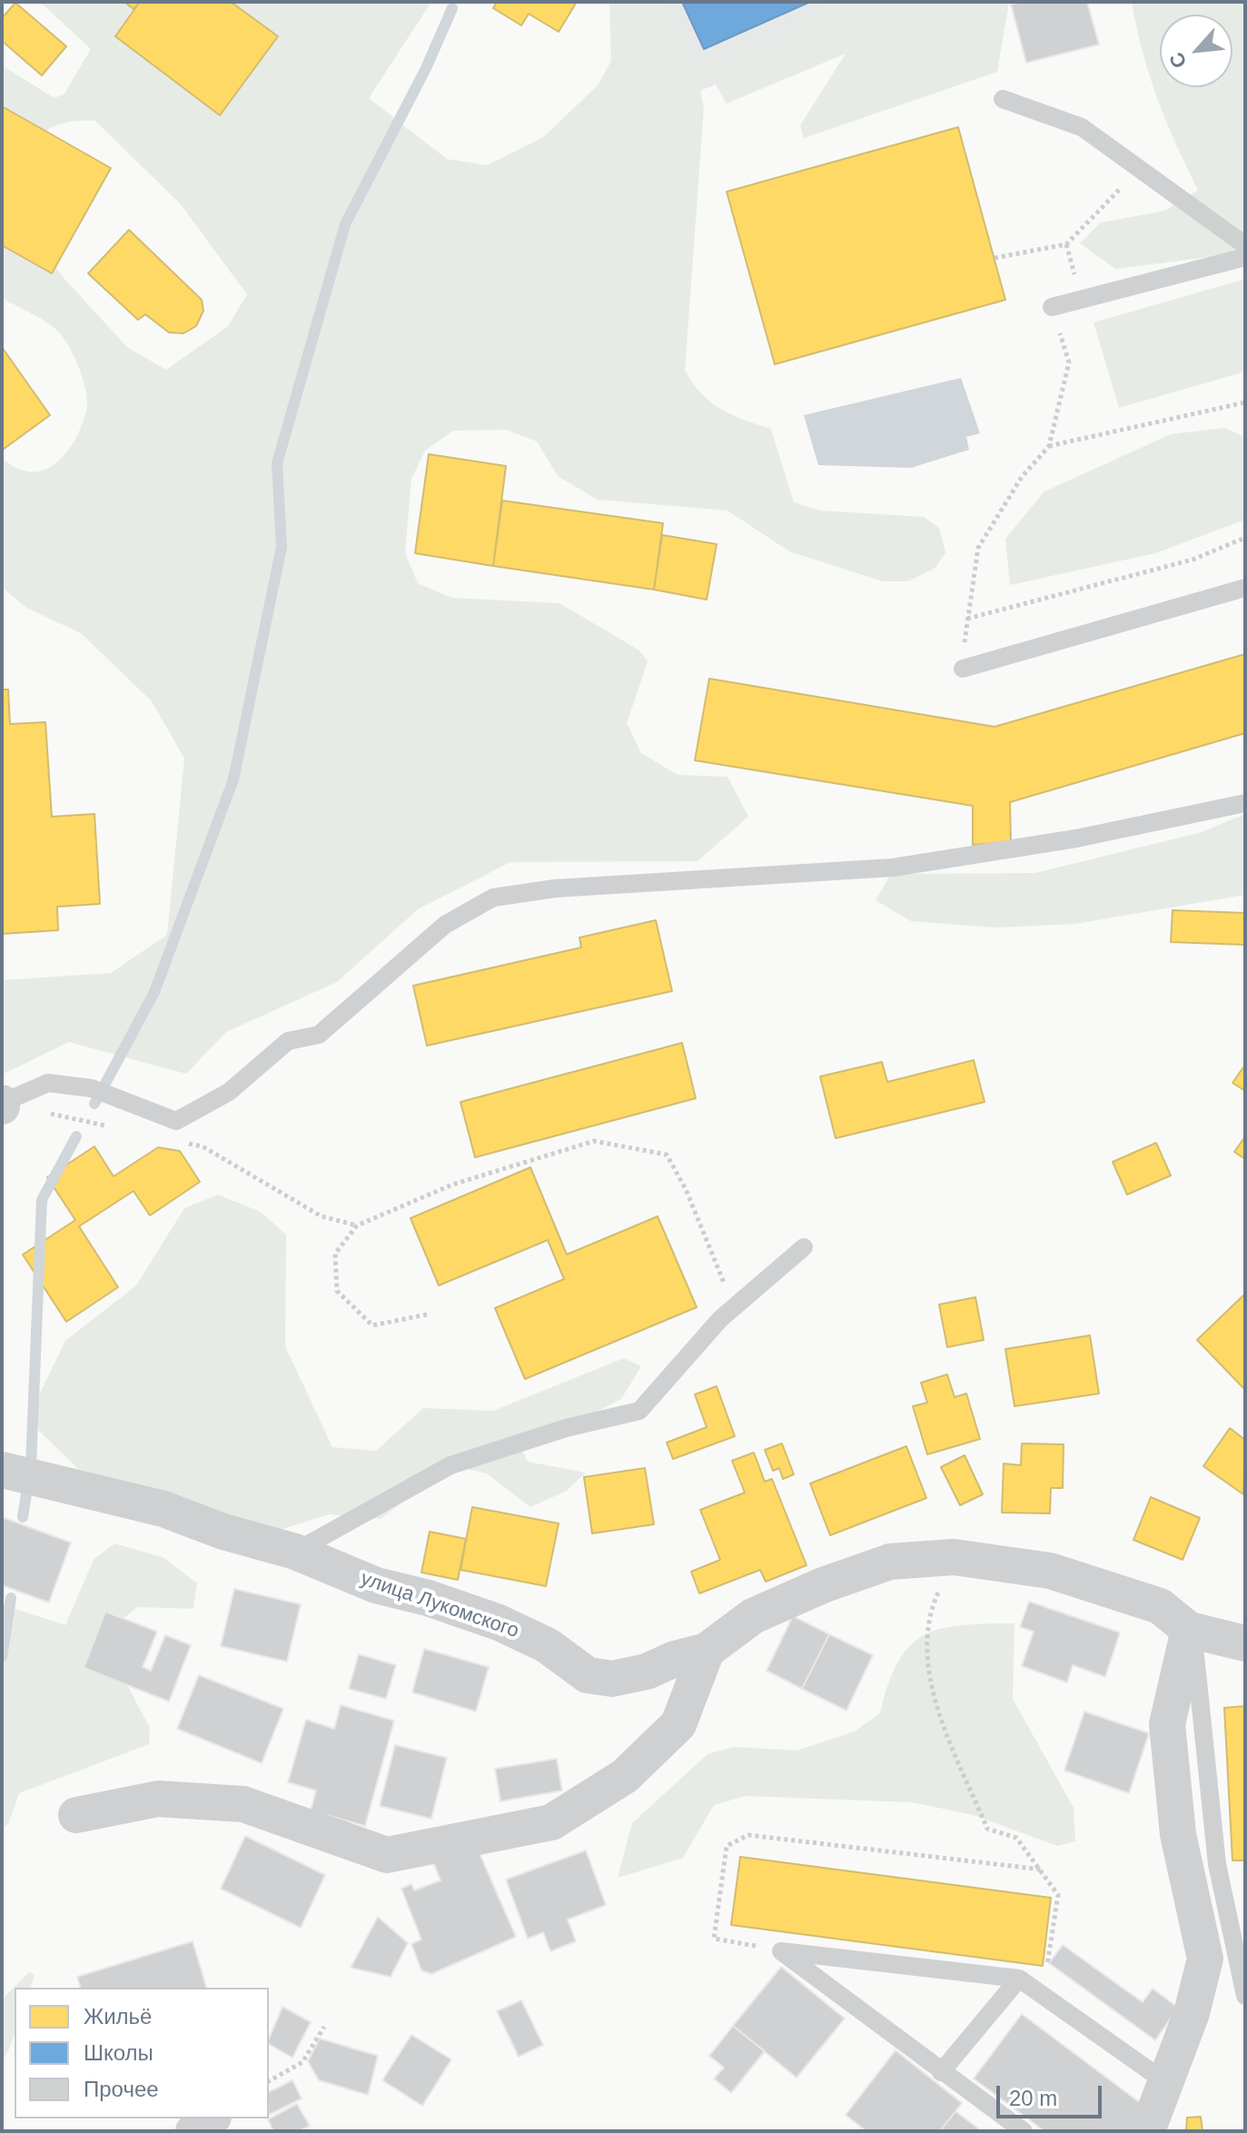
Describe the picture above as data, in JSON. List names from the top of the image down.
{
  "streets": {
    "street": ["улица Лукомского"]
  },
  "legend": ["Жильё", "Школы", "Прочее"],
  "scale_bar": "20 m",
  "north": "bottom left"
}
